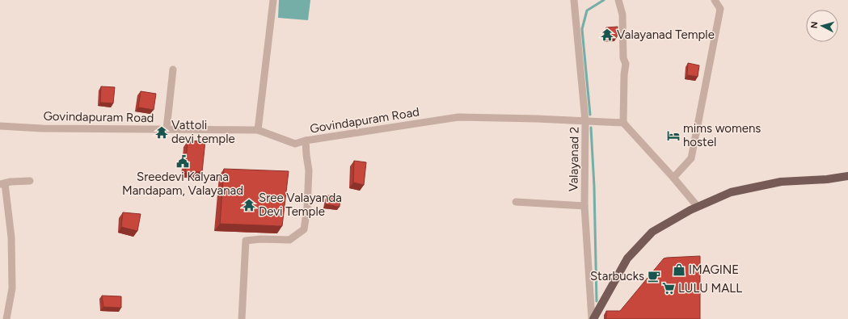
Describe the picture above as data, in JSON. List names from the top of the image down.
{
  "streets": {
    "street": ["Govindapuram Road", "Valayanad 2"]
  },
  "crossings": [
    ["Govindapuram Road", "Valayanad 2"]
  ],
  "places": {
    "temple": ["Valayanad Temple", "Vattoli devi temple", "Sree Valayanda Devi Temple"],
    "hotel": ["mims womens hostel"],
    "public building": ["Sreedevi Kalyana Mandapam, Valayanad"],
    "shop": ["IMAGINE"],
    "cafe": ["Starbucks"],
    "supermarket": ["LULU MALL"]
  },
  "north": "left"
}
